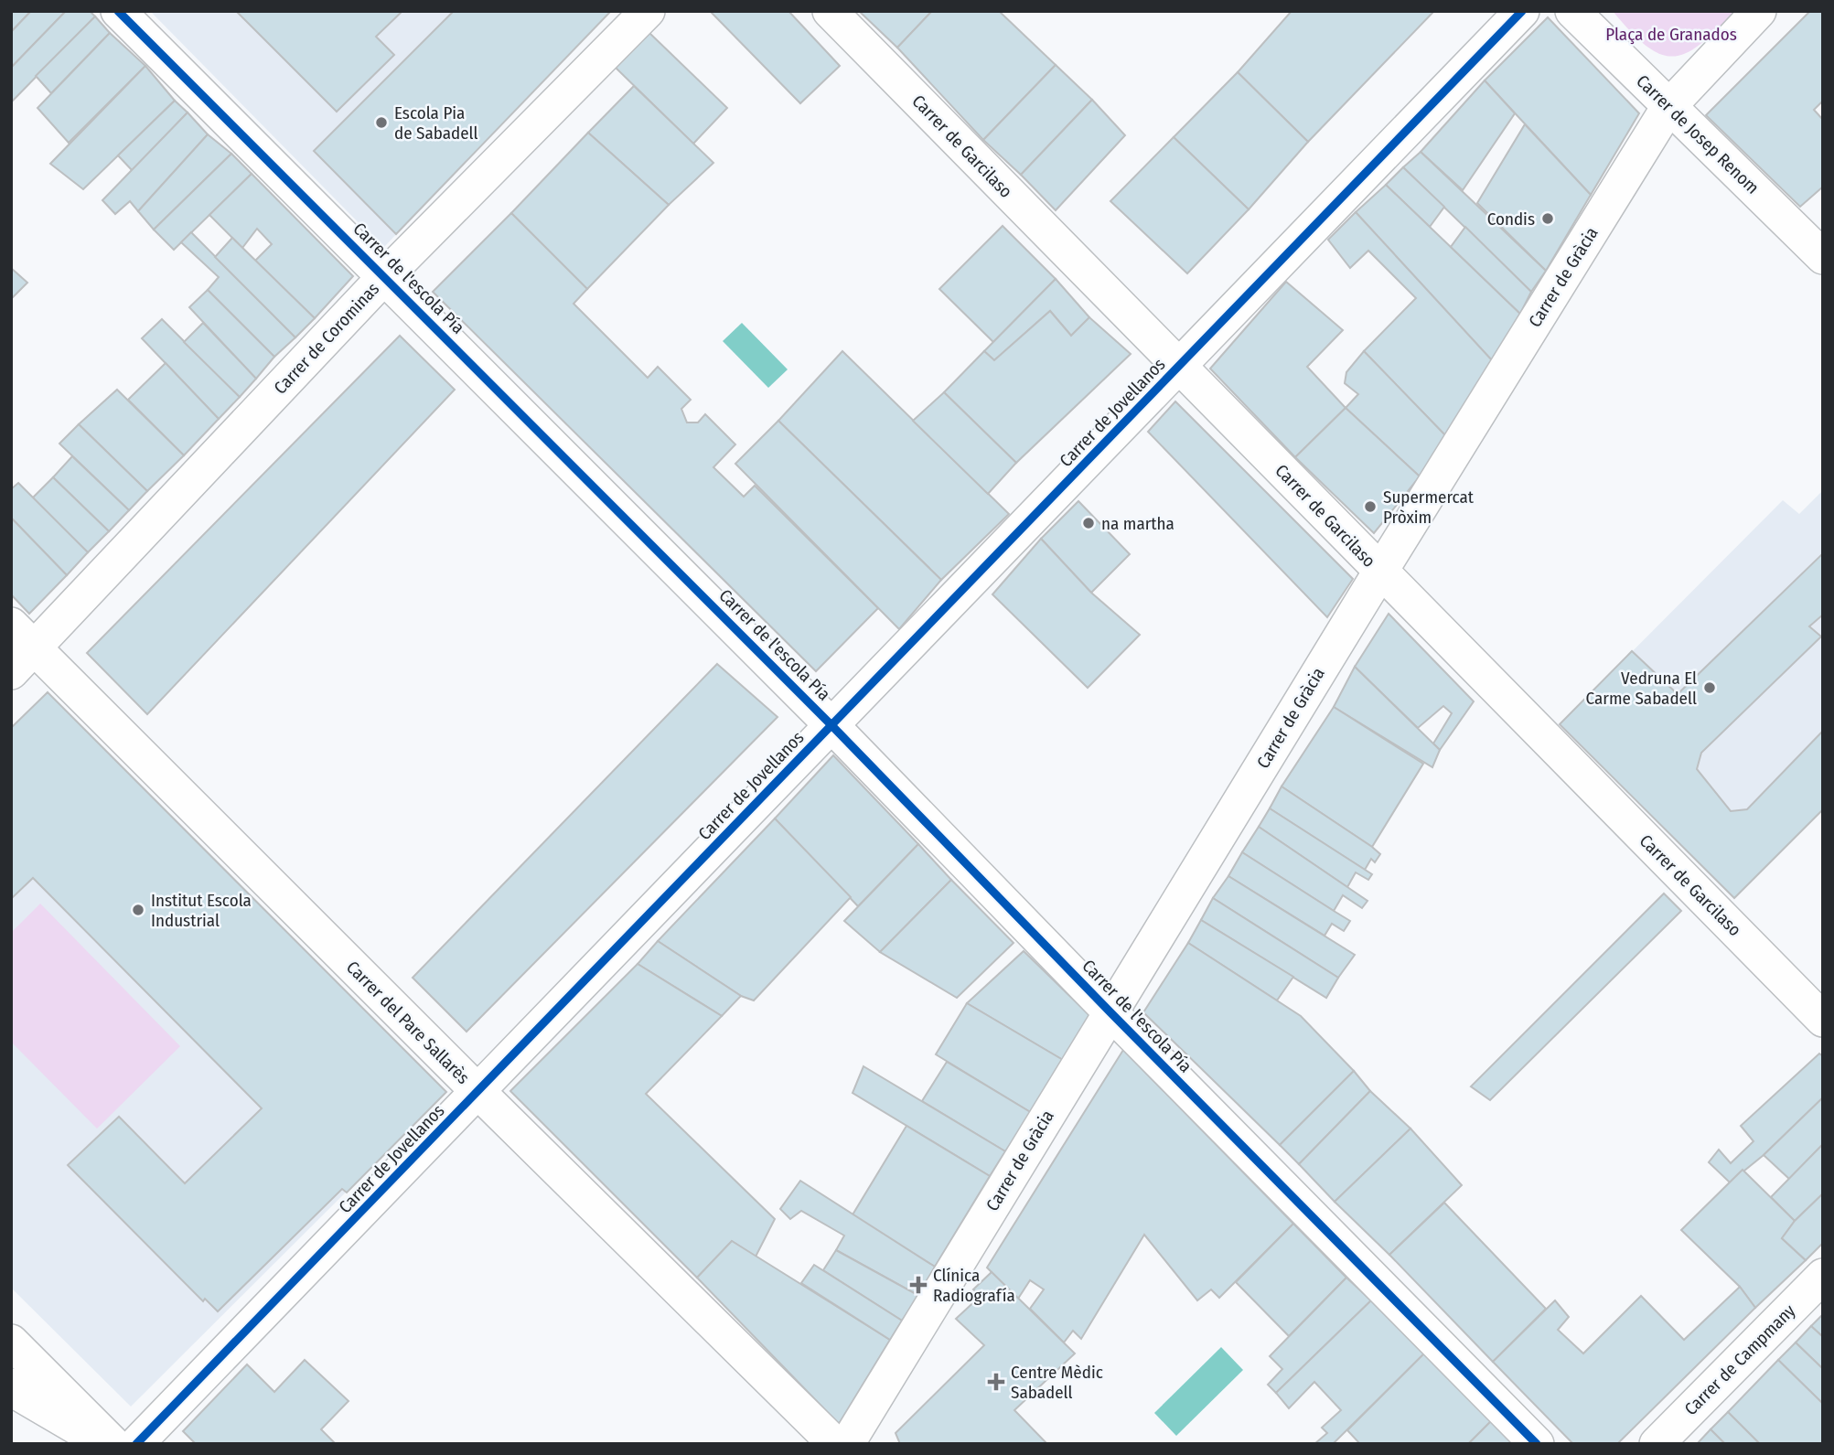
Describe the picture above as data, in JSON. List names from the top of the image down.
{
  "streets": {
    "street": [
      "Carrer de Josep Renom",
      "Carrer de Garcilaso",
      "Carrer de Gràcia",
      "Carrer de l'escola Pía",
      "Carrer de Corominas",
      "Carrer de Jovellanos",
      "Carrer del Pare Sallarès",
      "Carrer de Campmany"
    ]
  },
  "crossings": [
    ["Carrer de Josep Renom", "Carrer de Gràcia"],
    ["Carrer de Garcilaso", "Carrer de Gràcia"],
    ["Carrer de Garcilaso", "Carrer de Jovellanos"],
    ["Carrer de Gràcia", "Carrer de l'escola Pía"],
    ["Carrer de l'escola Pía", "Carrer de Corominas"],
    ["Carrer de l'escola Pía", "Carrer de Jovellanos"],
    ["Carrer de Corominas", "Carrer del Pare Sallarès"],
    ["Carrer de Jovellanos", "Carrer del Pare Sallarès"]
  ],
  "parks": ["Plaça de Granados"],
  "places": {
    "other": [
      "Escola Pia de Sabadell",
      "Condis",
      "Supermercat Pròxim",
      "na martha",
      "Vedruna El Carme Sabadell",
      "Institut Escola Industrial"
    ],
    "health": ["Clínica Radiografía", "Centre Mèdic Sabadell"]
  }
}
